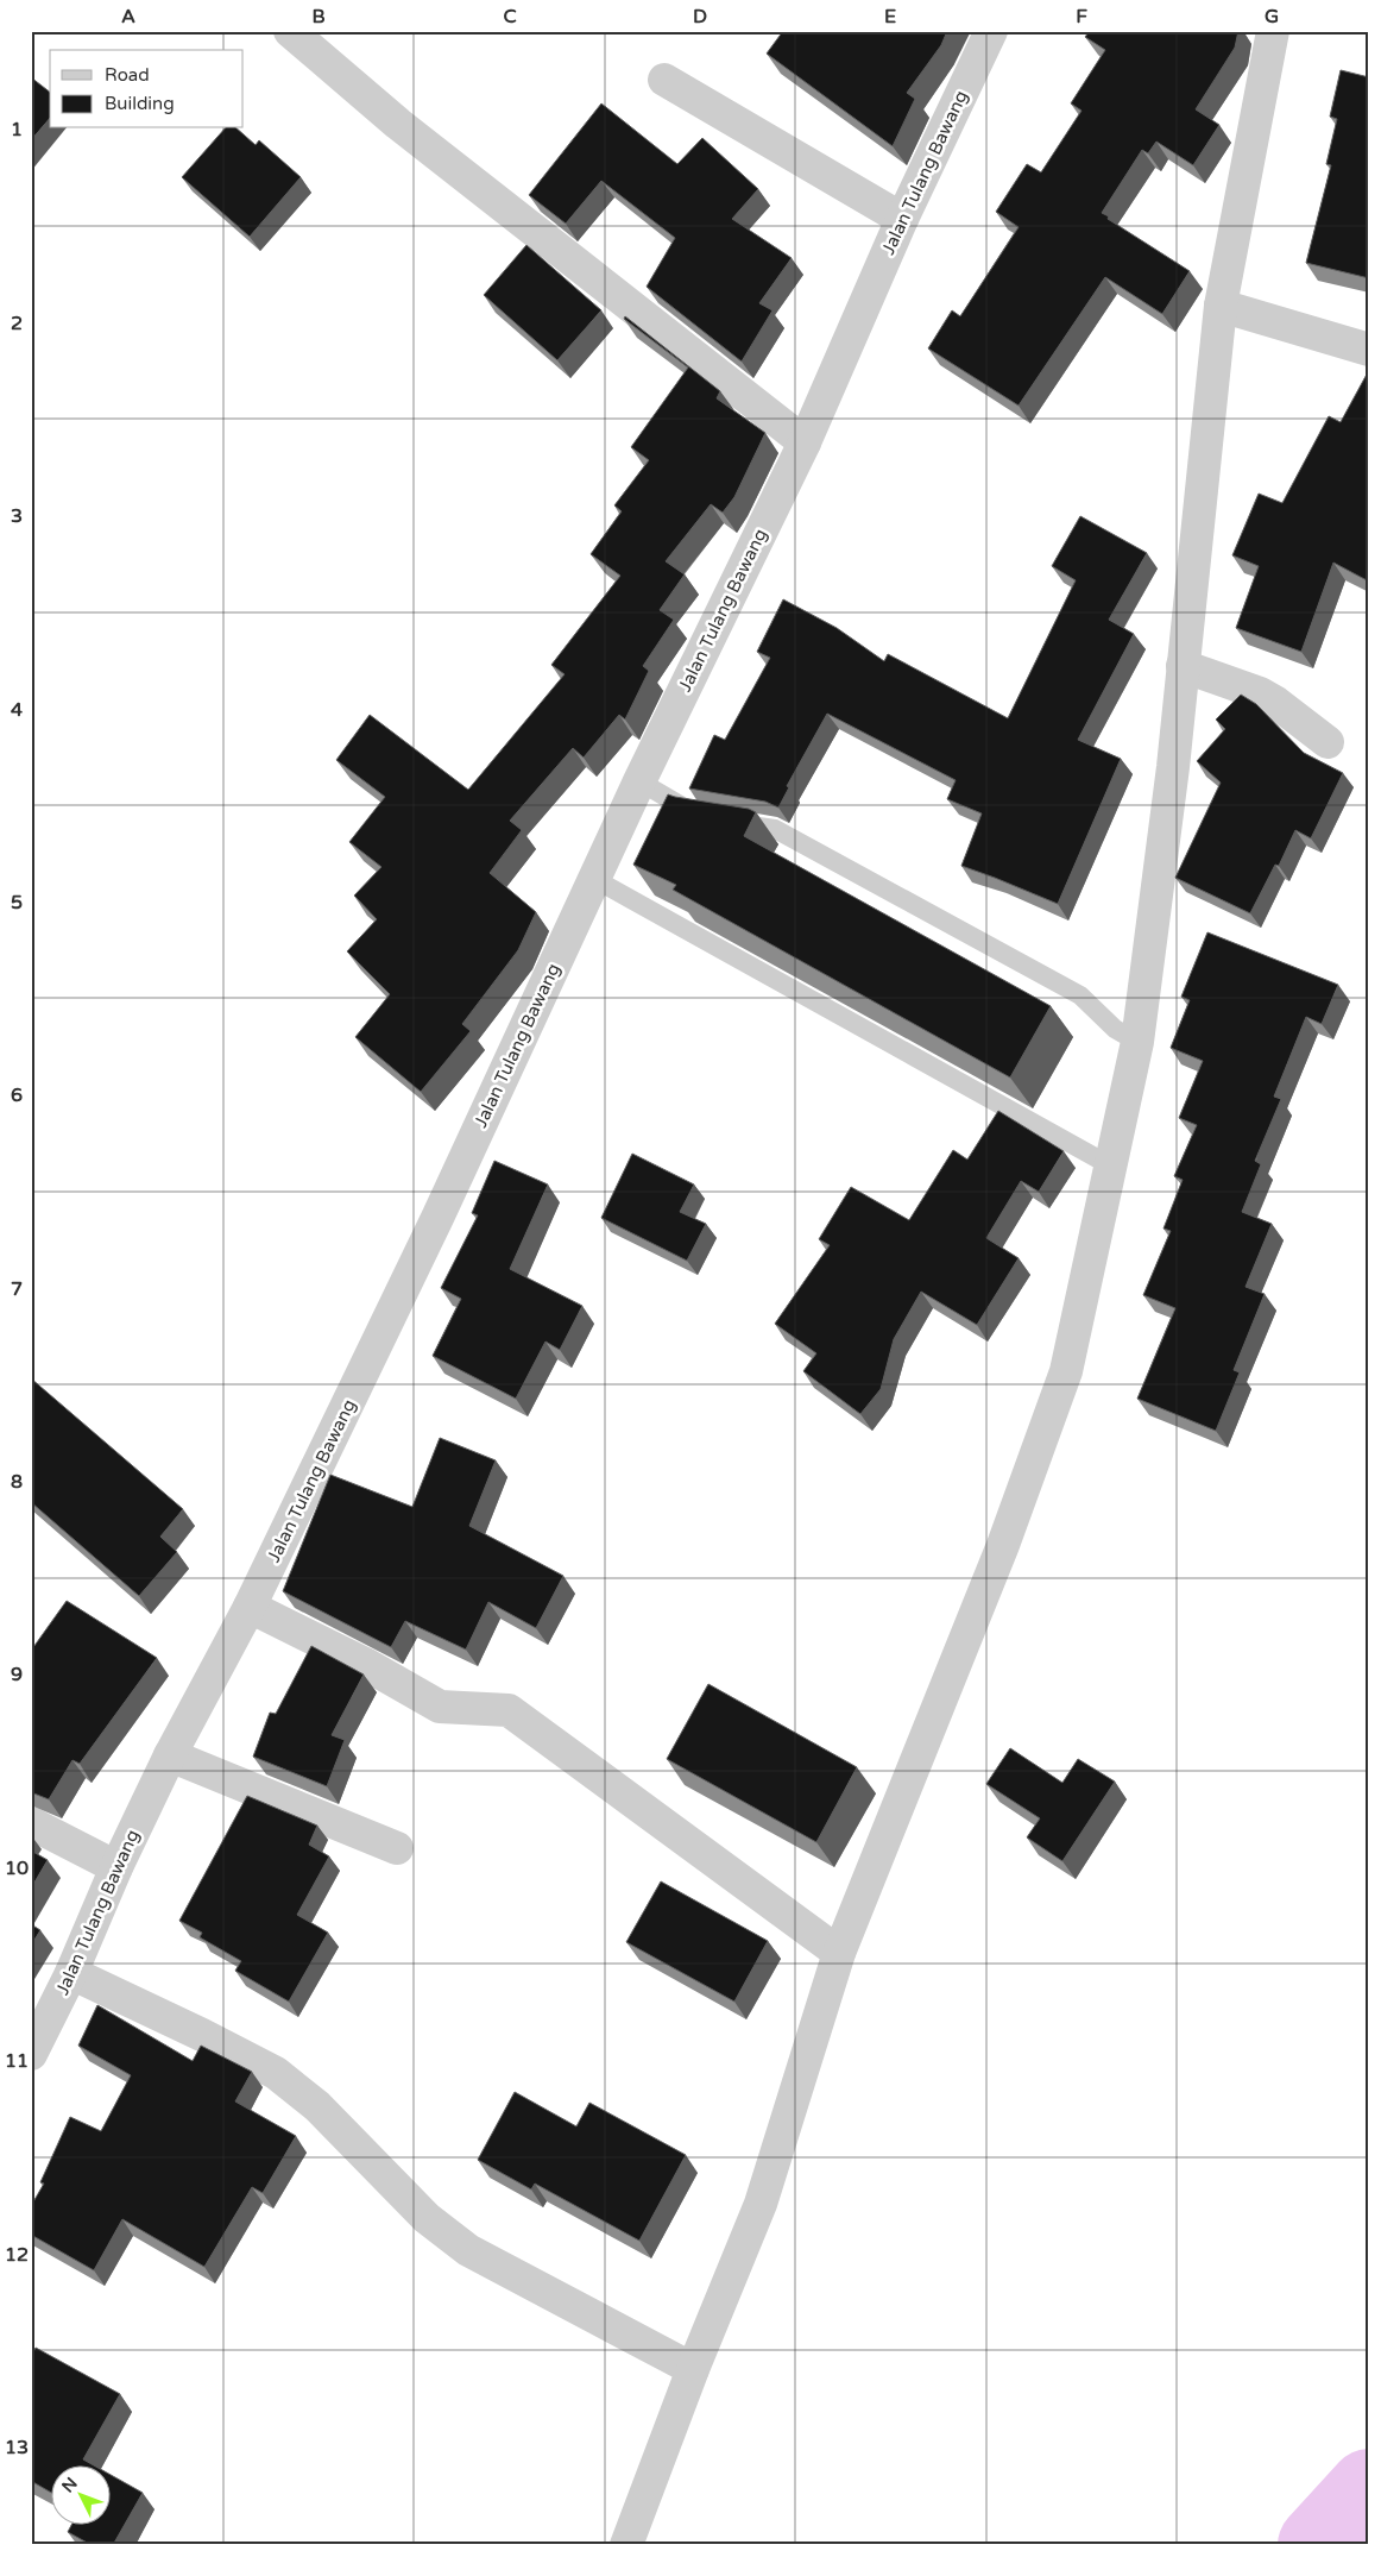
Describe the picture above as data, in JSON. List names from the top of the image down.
{
  "streets": {
    "street": ["Jalan Tulang Bawang"]
  },
  "legend": ["Road", "Building"],
  "north": "top left",
  "grid": {
    "columns": [
      "A",
      "B",
      "C",
      "D",
      "E",
      "F",
      "G"
    ],
    "rows": [
      "1",
      "2",
      "3",
      "4",
      "5",
      "6",
      "7",
      "8",
      "9",
      "10",
      "11",
      "12",
      "13"
    ]
  }
}
